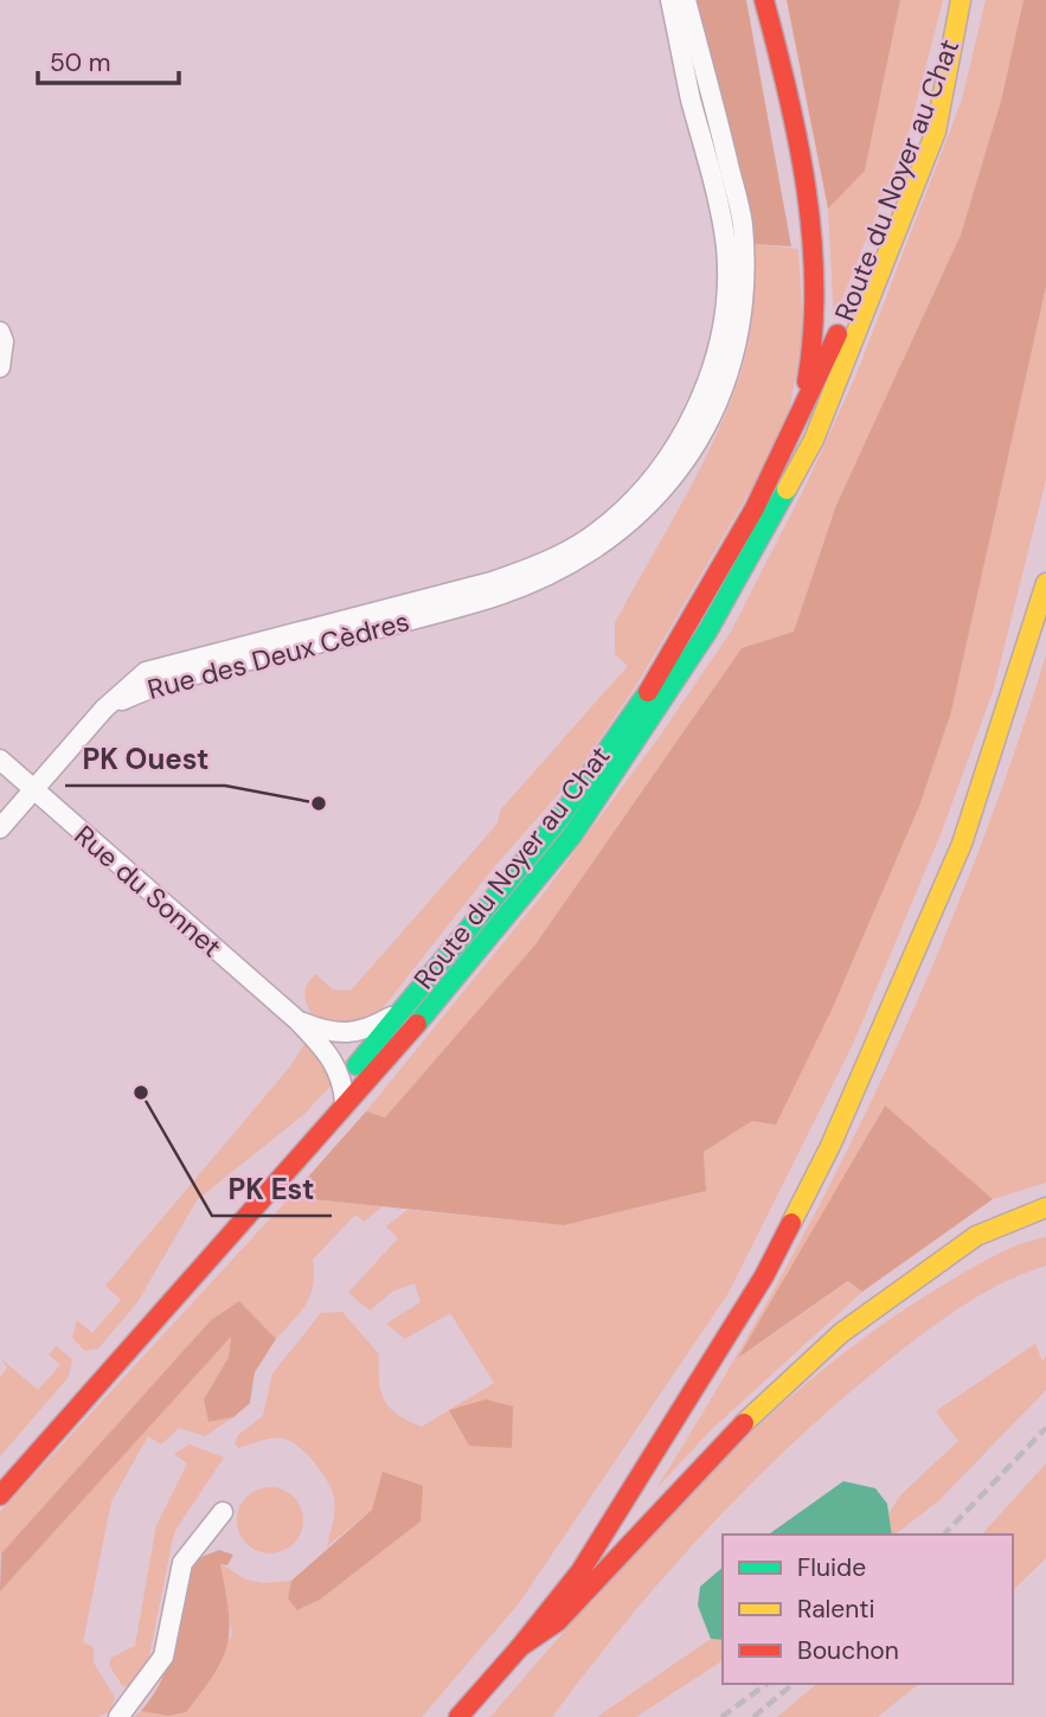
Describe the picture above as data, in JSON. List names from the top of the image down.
{
  "streets": {
    "main road": ["Route du Noyer au Chat"],
    "street": ["Rue des Deux Cèdres", "Rue du Sonnet"]
  },
  "crossings": [
    ["Route du Noyer au Chat", "Rue du Sonnet"]
  ],
  "places": ["PK Ouest", "PK Est"],
  "legend": ["Fluide", "Ralenti", "Bouchon"],
  "scale_bar": "50 m"
}
